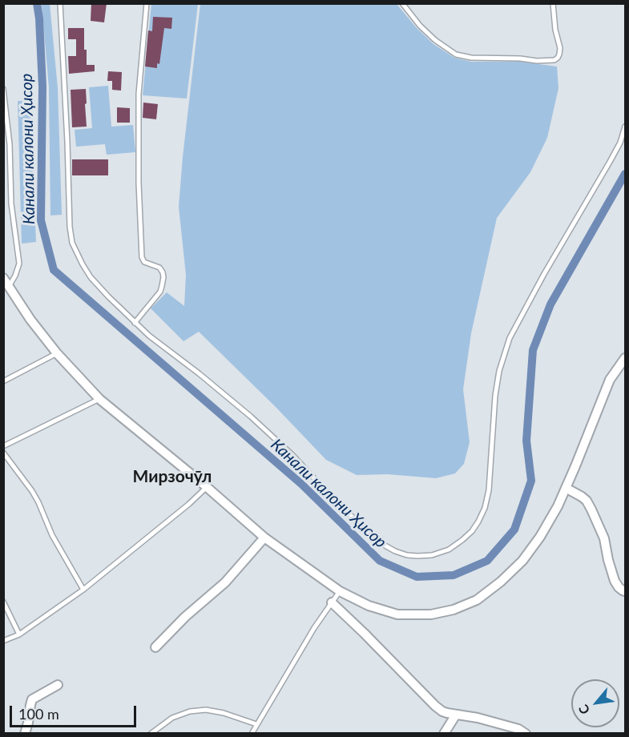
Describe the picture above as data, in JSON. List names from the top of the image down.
{
  "districts": ["Мирзочӯл"],
  "water": ["Канали калони Ҳисор"],
  "scale_bar": "100 m",
  "north": "bottom left"
}
